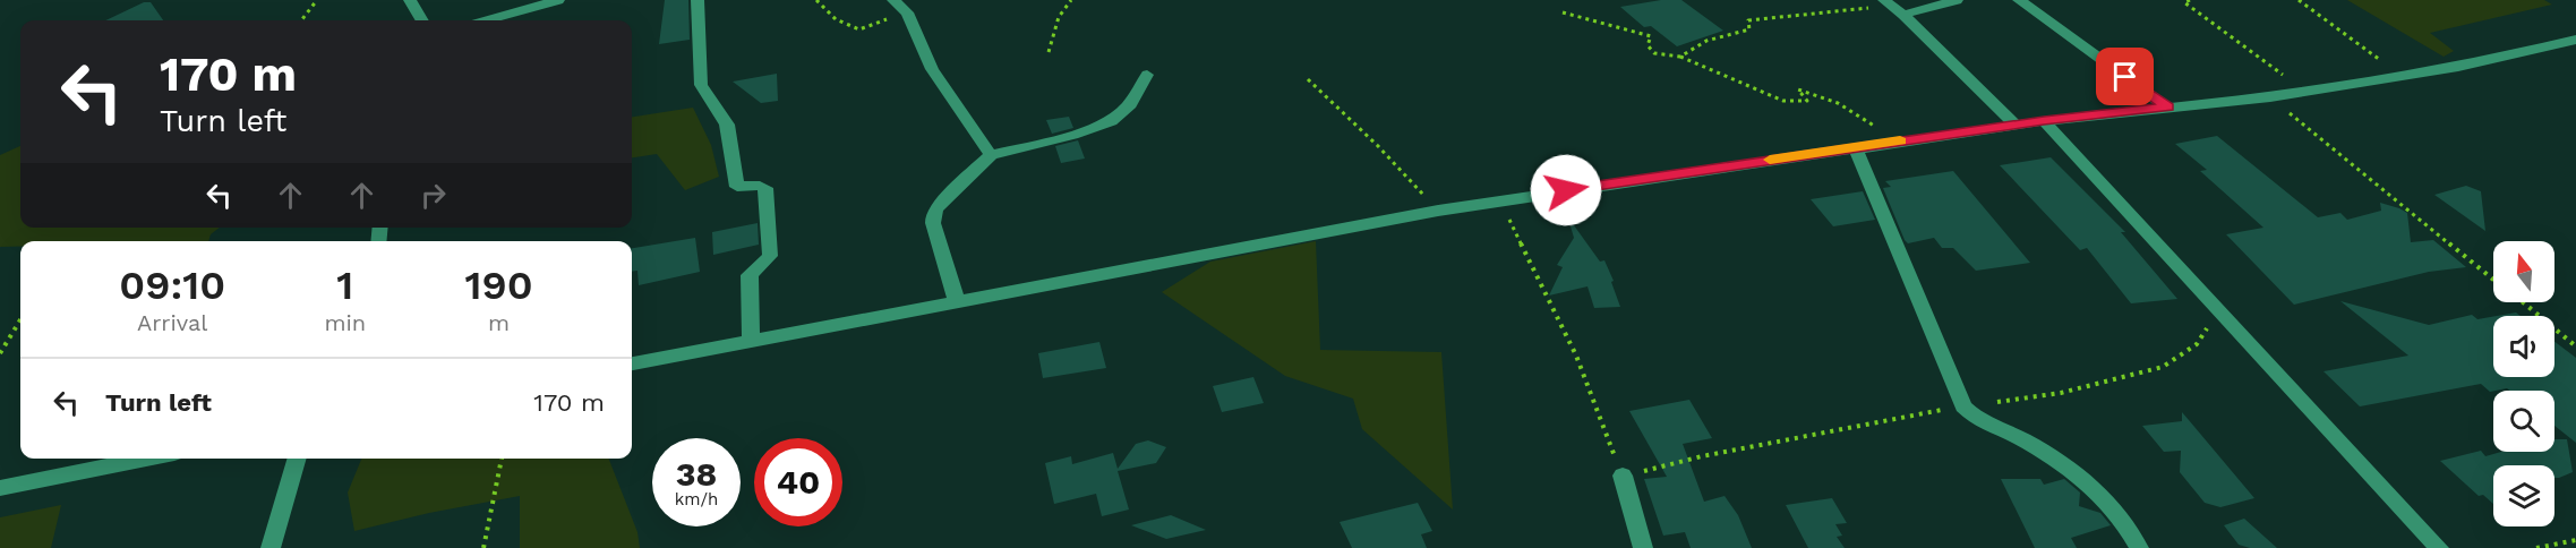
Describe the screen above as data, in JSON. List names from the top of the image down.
{
  "north": "top",
  "page": {
    "turn": ["170 m", "Turn left"],
    "eta": [
      "09:10",
      "Arrival",
      "1",
      "min",
      "190",
      "m"
    ],
    "list": [
      {
        "name": "Turn left",
        "value": "170 m"
      }
    ],
    "speed": "38 km/h",
    "limit": "40"
  }
}
